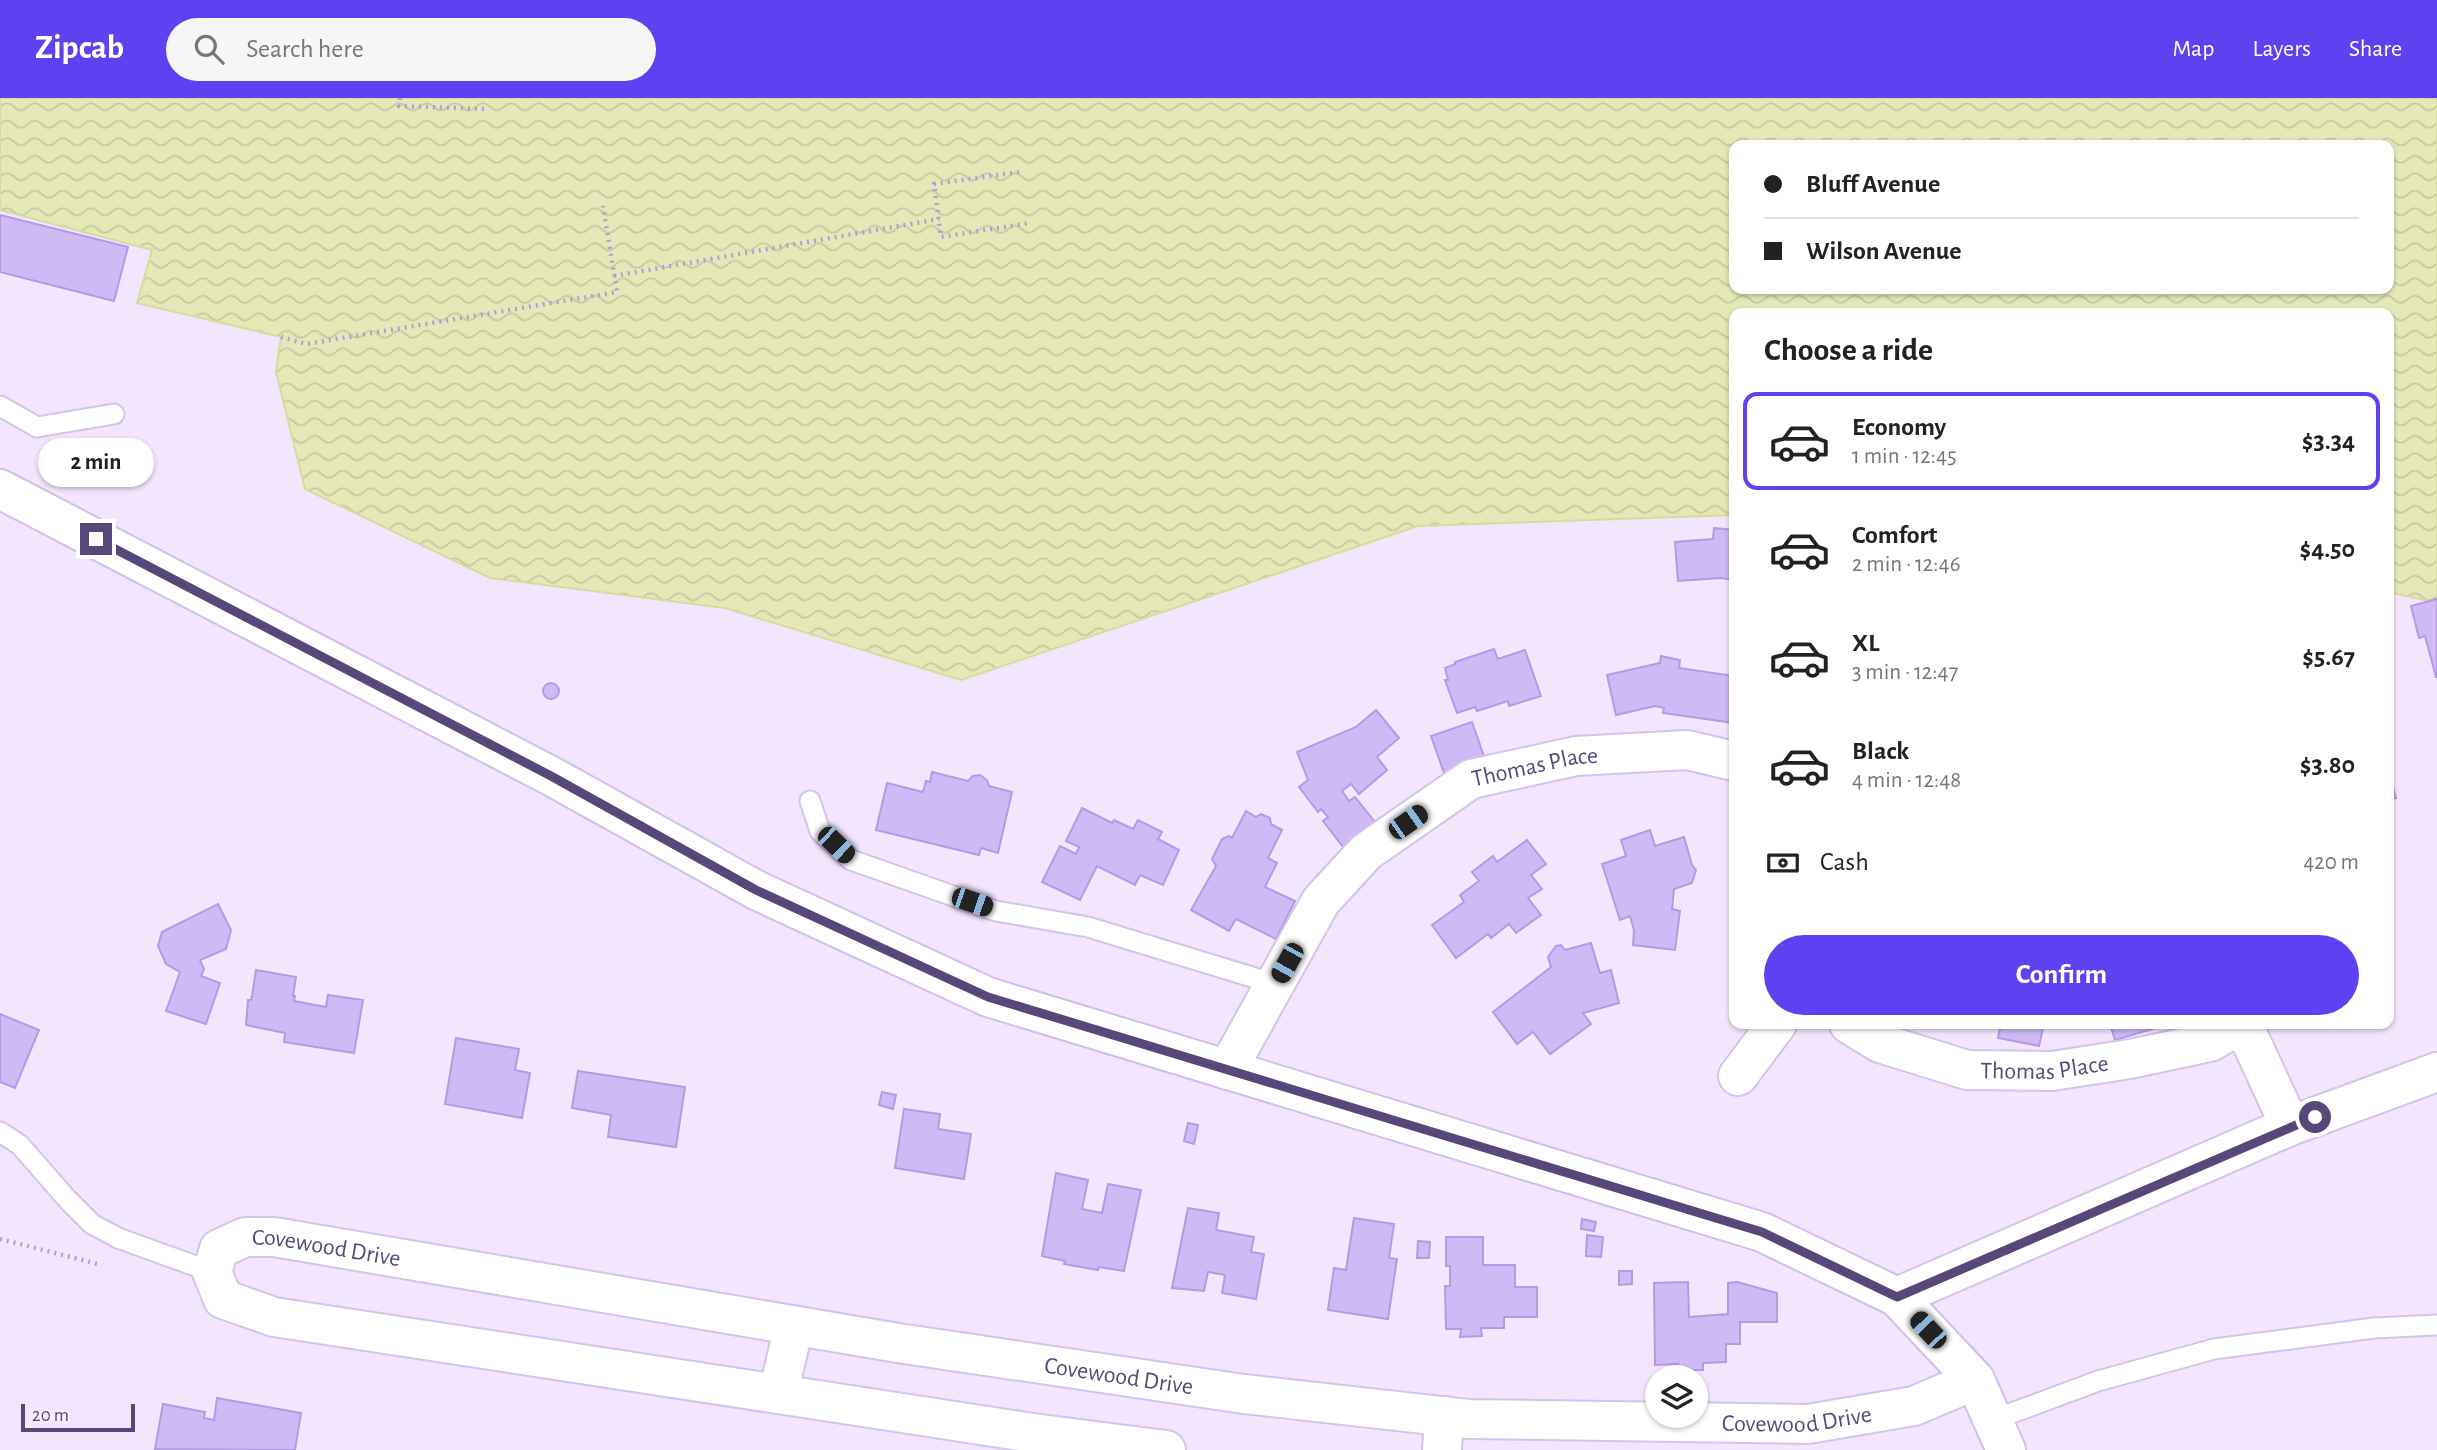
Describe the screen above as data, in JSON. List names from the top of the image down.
{
  "streets": {
    "street": ["Thomas Place", "Covewood Drive"]
  },
  "scale_bar": "20 m",
  "page": {
    "header": "Zipcab",
    "search": "Search here",
    "nav": ["Map", "Layers", "Share"],
    "banner": ["Bluff Avenue", "Wilson Avenue"],
    "heading": "Choose a ride",
    "list": [
      {
        "name": "Economy",
        "note": "1 min · 12:45",
        "value": "$3.34"
      },
      {
        "name": "Comfort",
        "note": "2 min · 12:46",
        "value": "$4.50"
      },
      {
        "name": "XL",
        "note": "3 min · 12:47",
        "value": "$5.67"
      },
      {
        "name": "Black",
        "note": "4 min · 12:48",
        "value": "$3.80"
      }
    ],
    "bubble": "2 min",
    "pay": ["Cash", "420 m"],
    "buttons": "Confirm",
    "scale": "20 m"
  }
}
